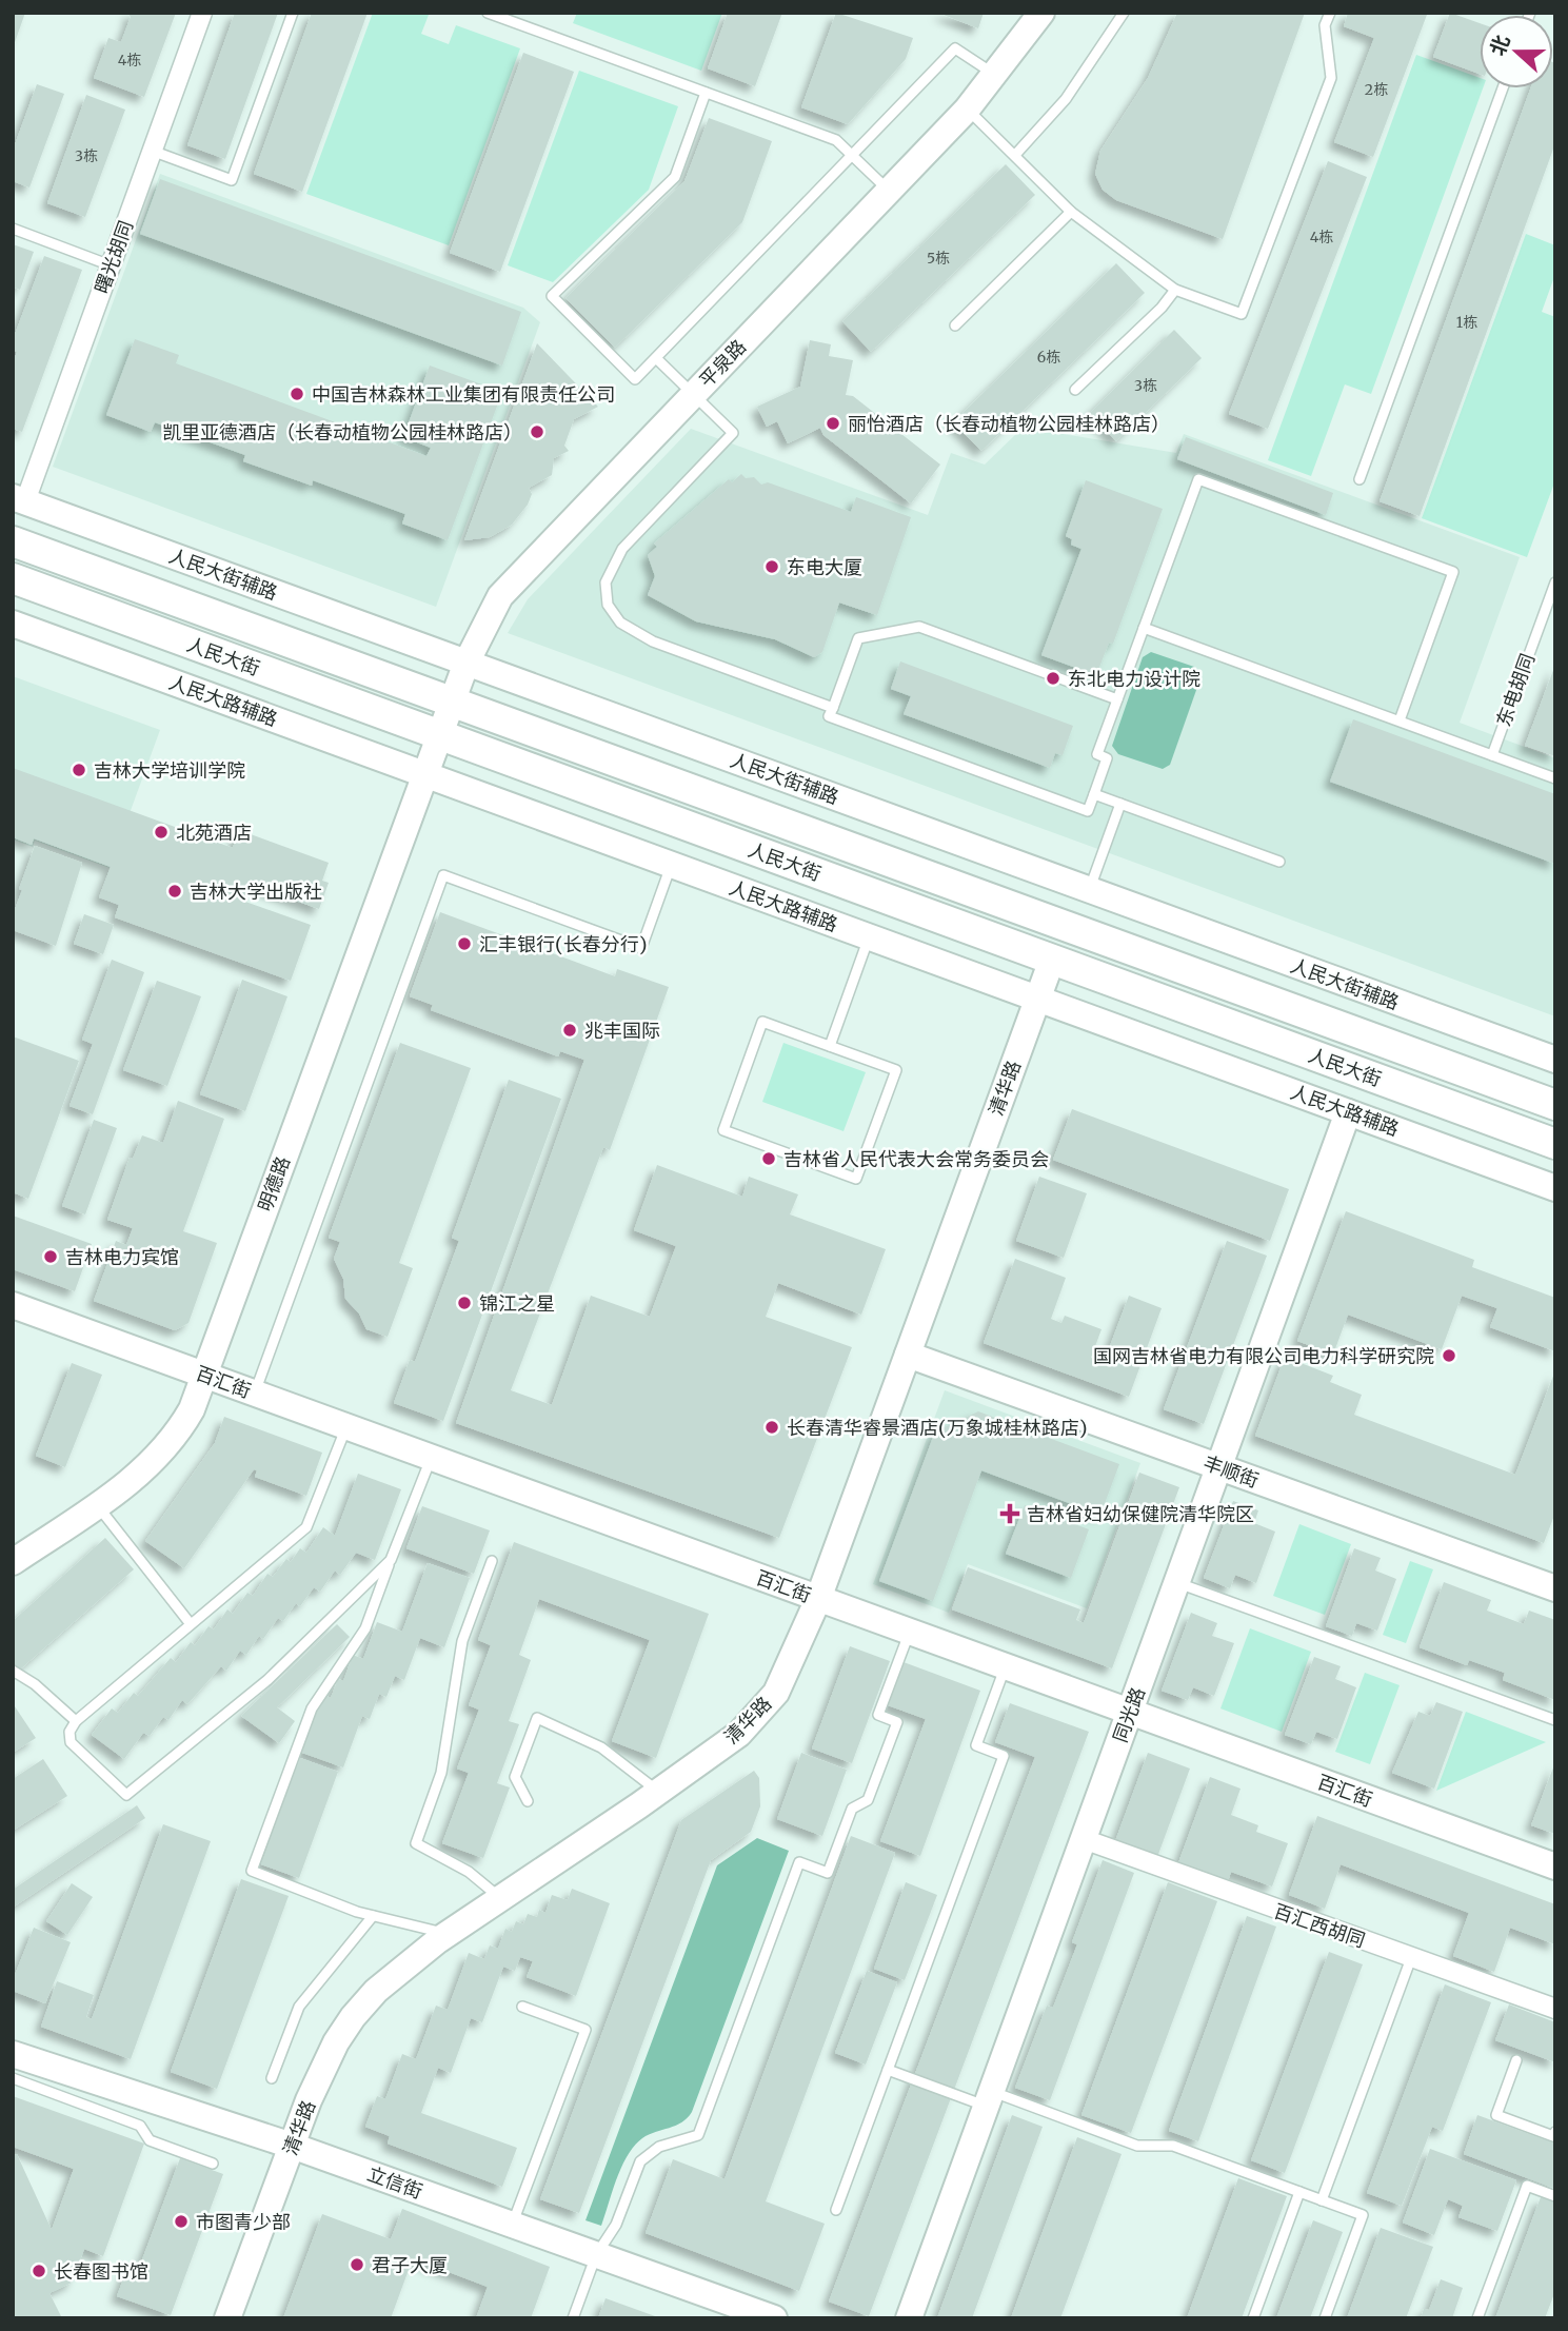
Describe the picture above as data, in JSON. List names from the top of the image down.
{
  "streets": {
    "main road": ["人民大街"],
    "street": [
      "曙光胡同",
      "平泉路",
      "人民大街辅路",
      "人民大路辅路",
      "清华路",
      "明德路",
      "百汇街",
      "丰顺街",
      "同光路",
      "百汇西胡同",
      "立信街"
    ],
    "lane": ["东电胡同"]
  },
  "crossings": [
    ["曙光胡同", "人民大街辅路"],
    ["平泉路", "人民大街辅路"],
    ["平泉路", "人民大街"],
    ["平泉路", "明德路"],
    ["人民大街", "清华路"],
    ["人民大街", "明德路"],
    ["人民大路辅路", "清华路"],
    ["人民大路辅路", "明德路"],
    ["人民大路辅路", "同光路"],
    ["清华路", "百汇街"],
    ["清华路", "丰顺街"],
    ["清华路", "立信街"],
    ["明德路", "百汇街"],
    ["百汇街", "同光路"],
    ["丰顺街", "同光路"],
    ["同光路", "百汇西胡同"]
  ],
  "places": {
    "other": [
      "中国吉林森林工业集团有限责任公司",
      "丽怡酒店（长春动植物公园桂林路店）",
      "凯里亚德酒店（长春动植物公园桂林路店）",
      "东电大厦",
      "东北电力设计院",
      "吉林大学培训学院",
      "北苑酒店",
      "吉林大学出版社",
      "汇丰银行(长春分行)",
      "兆丰国际",
      "吉林省人民代表大会常务委员会",
      "吉林电力宾馆",
      "锦江之星",
      "国网吉林省电力有限公司电力科学研究院",
      "长春清华睿景酒店(万象城桂林路店)",
      "市图青少部",
      "君子大厦",
      "长春图书馆"
    ],
    "health": ["吉林省妇幼保健院清华院区"]
  },
  "house_numbers": [
    "4栋",
    "2栋",
    "3栋",
    "4栋",
    "5栋",
    "1栋",
    "6栋",
    "3栋"
  ],
  "north": "left"
}
